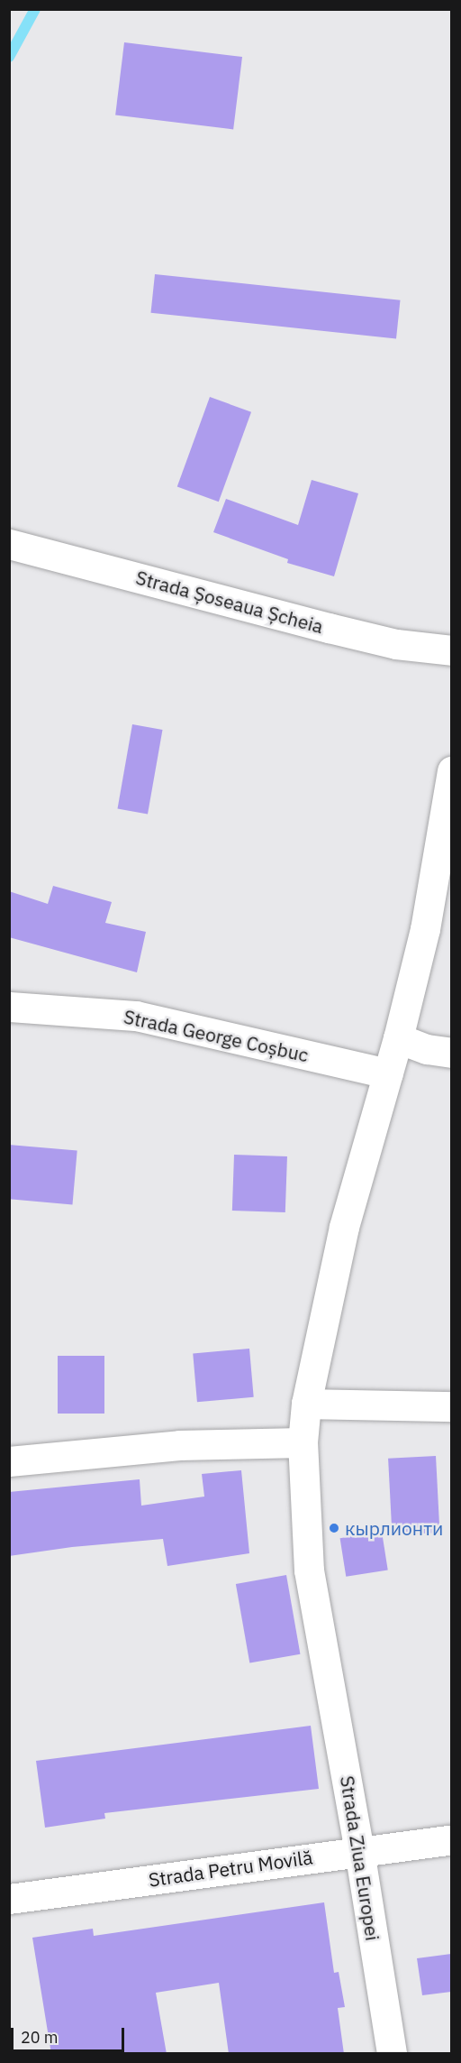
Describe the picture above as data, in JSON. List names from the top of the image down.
{
  "streets": {
    "street": [
      "Strada Șoseaua Șcheia",
      "Strada George Coșbuc",
      "Strada Ziua Europei",
      "Strada Petru Movilă"
    ]
  },
  "crossings": [
    ["Strada George Coșbuc", "Strada Ziua Europei"],
    ["Strada Ziua Europei", "Strada Petru Movilă"]
  ],
  "places": ["кырлионти"],
  "scale_bar": "20 m"
}
